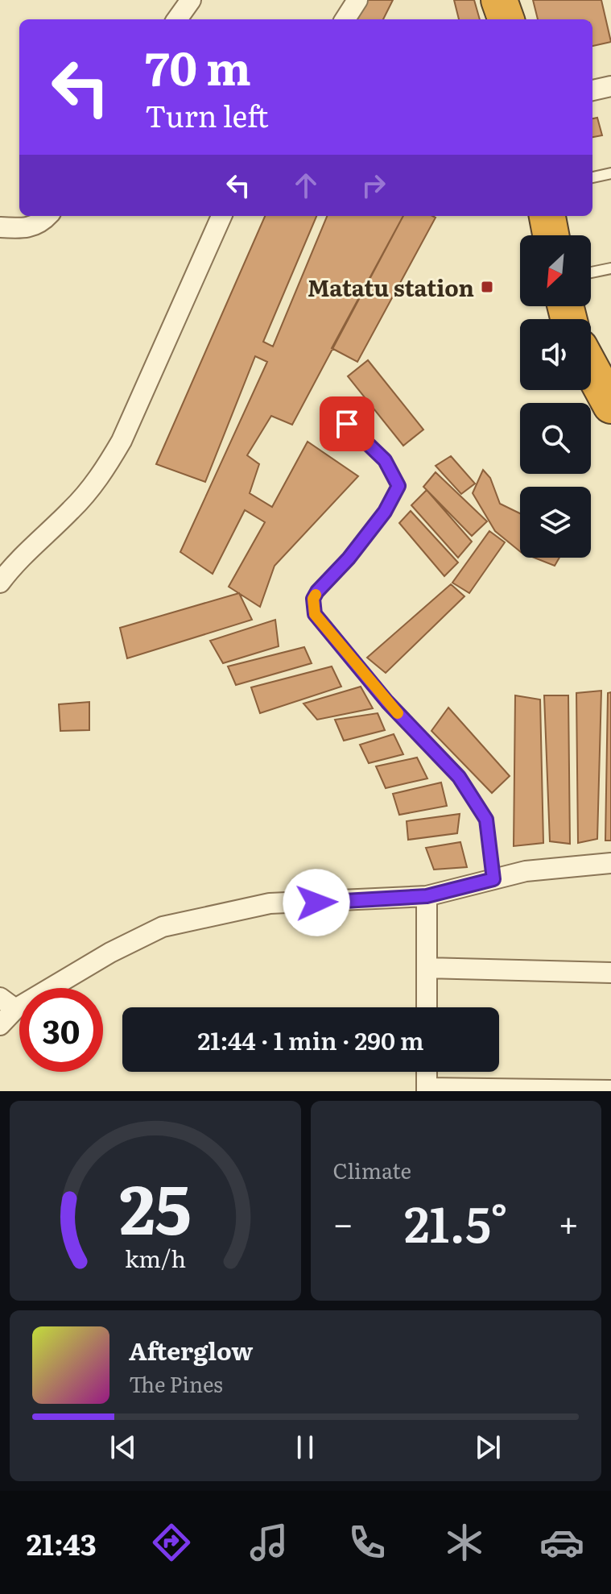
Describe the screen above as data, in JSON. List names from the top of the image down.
{
  "places": {
    "transit": ["Matatu station"]
  },
  "north": "bottom left",
  "page": {
    "turn": ["70 m", "Turn left"],
    "limit": "30",
    "trip": "21:44 · 1 min · 290 m",
    "tile": "Climate",
    "heat": ["−", "21.5°", "+"],
    "song": ["Afterglow", "The Pines"],
    "tabs": "21:43",
    "gauge": ["25", "km/h"]
  }
}
